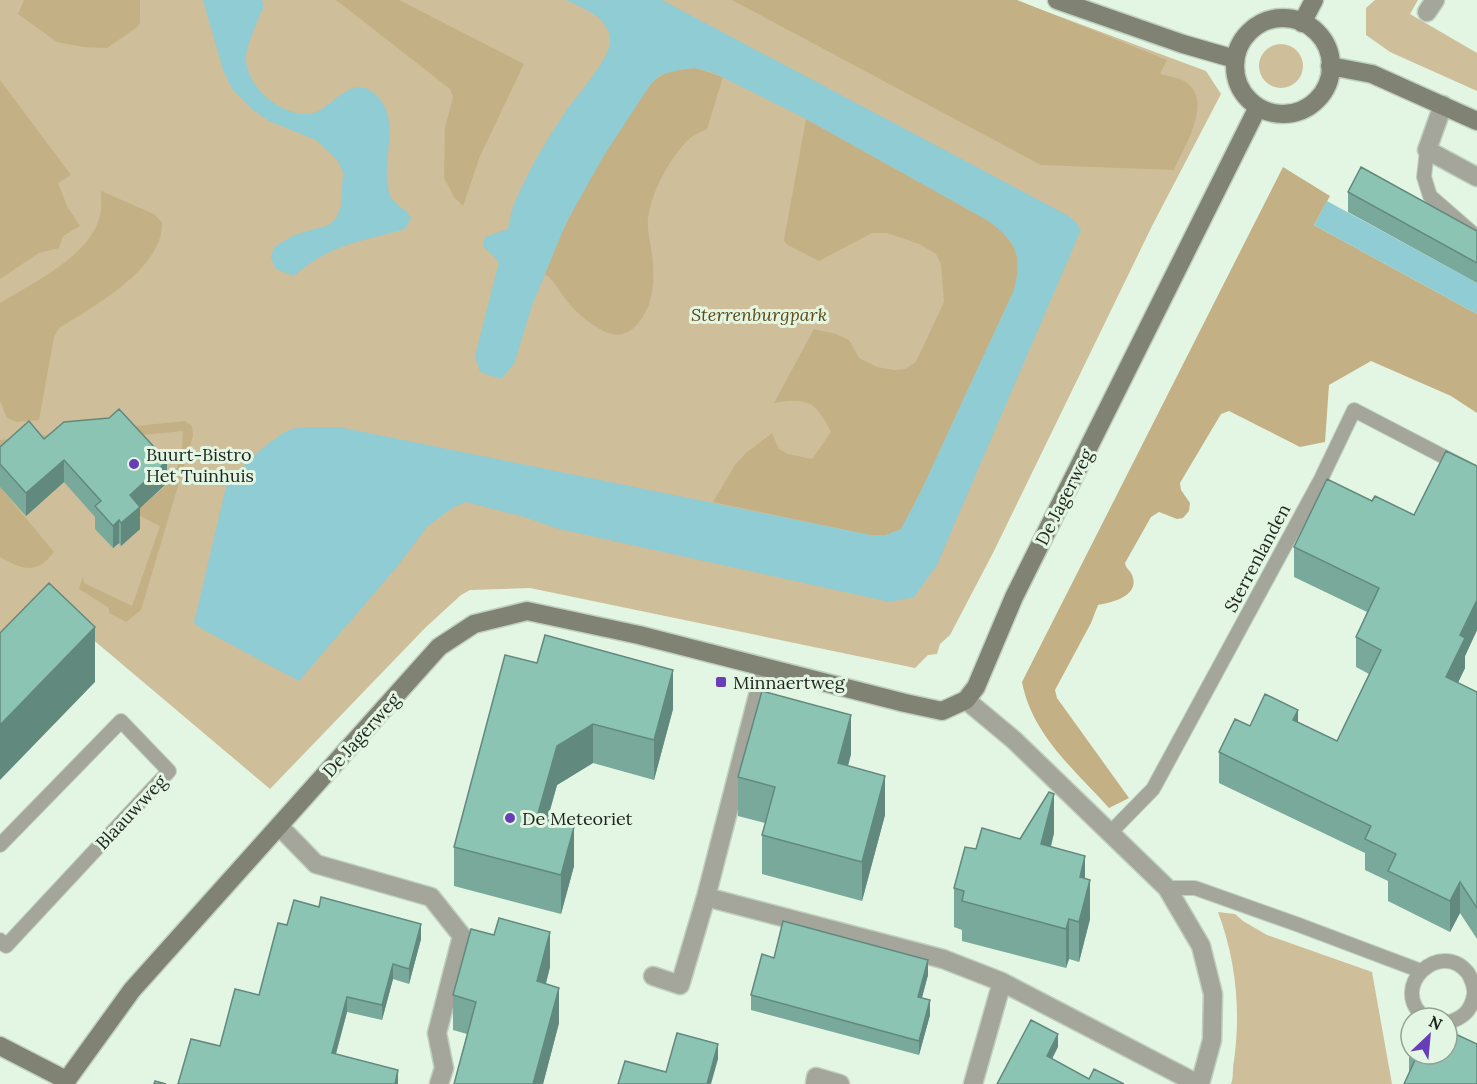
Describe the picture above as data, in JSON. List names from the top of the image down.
{
  "streets": {
    "street": ["De Jagerweg"],
    "lane": ["Sterrenlanden", "Blaauwweg"]
  },
  "parks": ["Sterrenburgpark"],
  "places": {
    "other": ["Buurt-Bistro Het Tuinhuis", "De Meteoriet"],
    "transit": ["Minnaertweg"]
  },
  "north": "top right"
}
